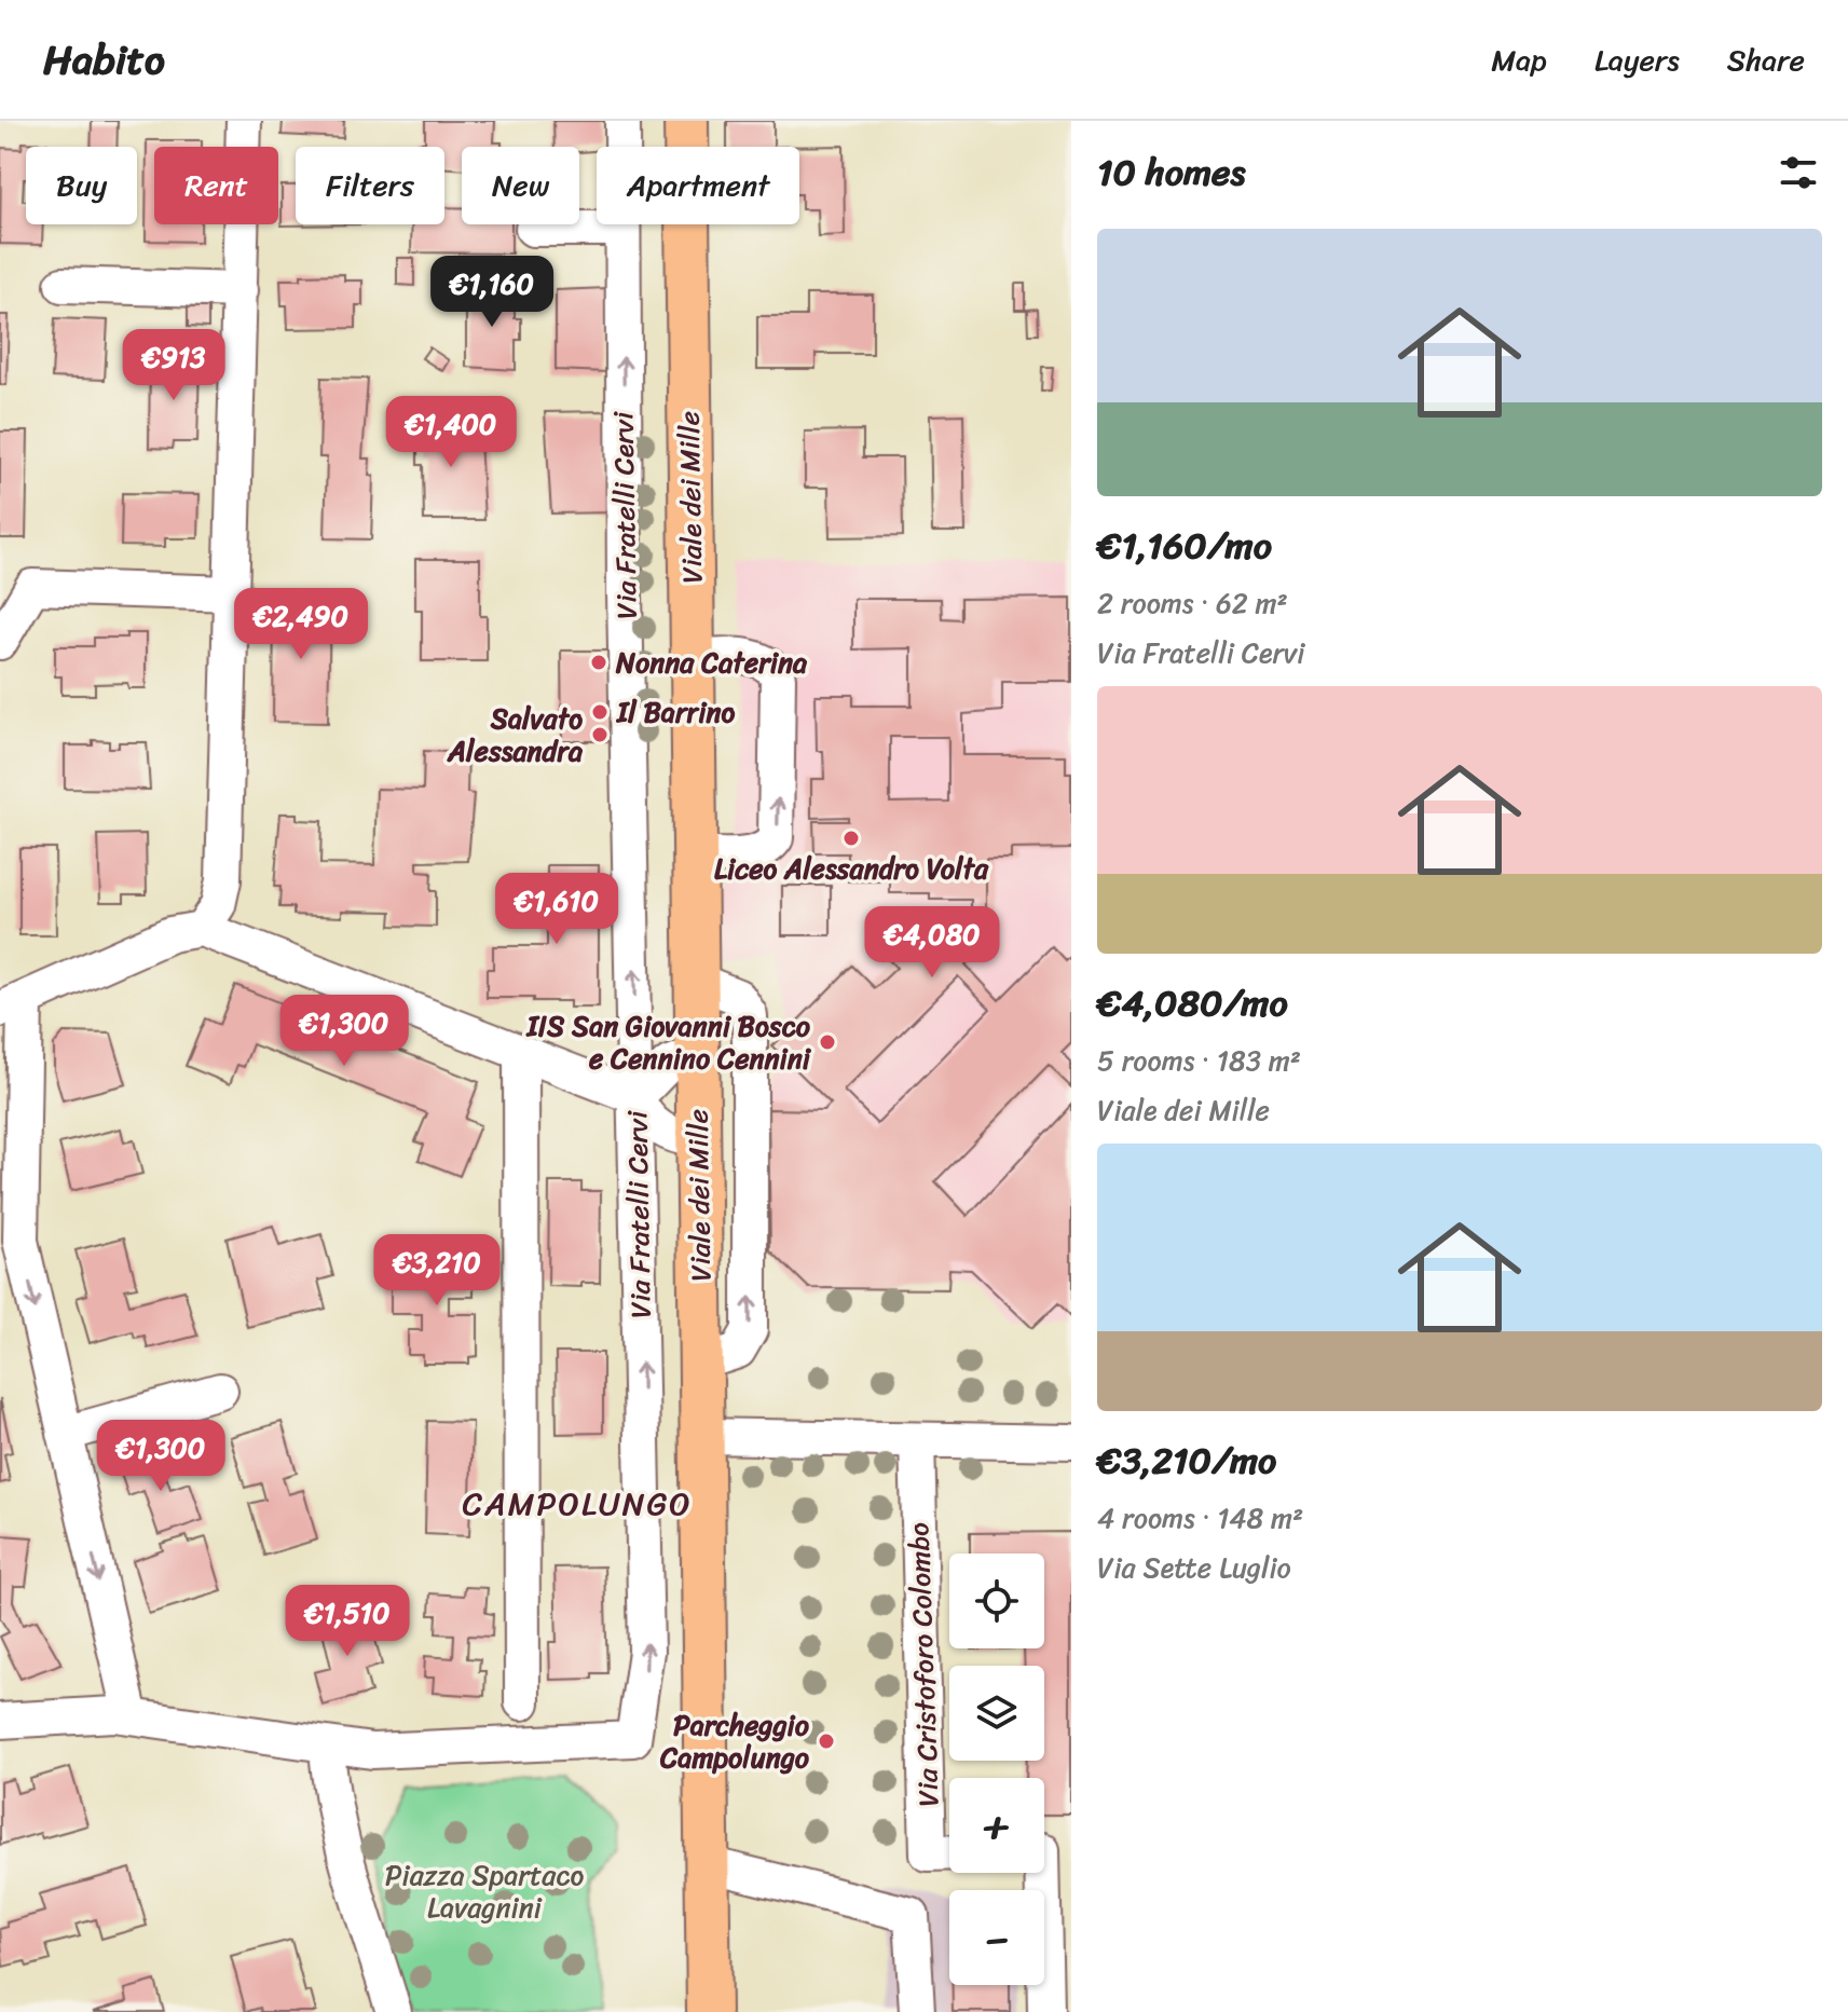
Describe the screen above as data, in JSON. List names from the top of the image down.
{
  "streets": {
    "main road": ["Viale dei Mille"],
    "street": ["Via Fratelli Cervi", "Via Cristoforo Colombo"]
  },
  "districts": ["CAMPOLUNGO"],
  "parks": ["Piazza Spartaco Lavagnini"],
  "places": [
    "Nonna Caterina",
    "Il Barrino",
    "Salvato Alessandra",
    "Liceo Alessandro Volta",
    "IIS San Giovanni Bosco e Cennino Cennini",
    "Parcheggio Campolungo"
  ],
  "page": {
    "header": "Habito",
    "nav": ["Map", "Layers", "Share"],
    "heading": "10 homes",
    "chip": [
      "Buy",
      "Rent",
      "Filters",
      "New",
      "Apartment"
    ],
    "list": [
      {
        "name": "€1,160/mo",
        "note": "2 rooms · 62 m² · Via Fratelli Cervi"
      },
      {
        "name": "€4,080/mo",
        "note": "5 rooms · 183 m² · Viale dei Mille"
      },
      {
        "name": "€3,210/mo",
        "note": "4 rooms · 148 m² · Via Sette Luglio"
      }
    ],
    "price": [
      "€1,160",
      "€913",
      "€1,400",
      "€2,490",
      "€1,610",
      "€4,080",
      "€1,300",
      "€3,210",
      "€1,300",
      "€1,510"
    ],
    "map_buttons": ["+", "−"]
  }
}
